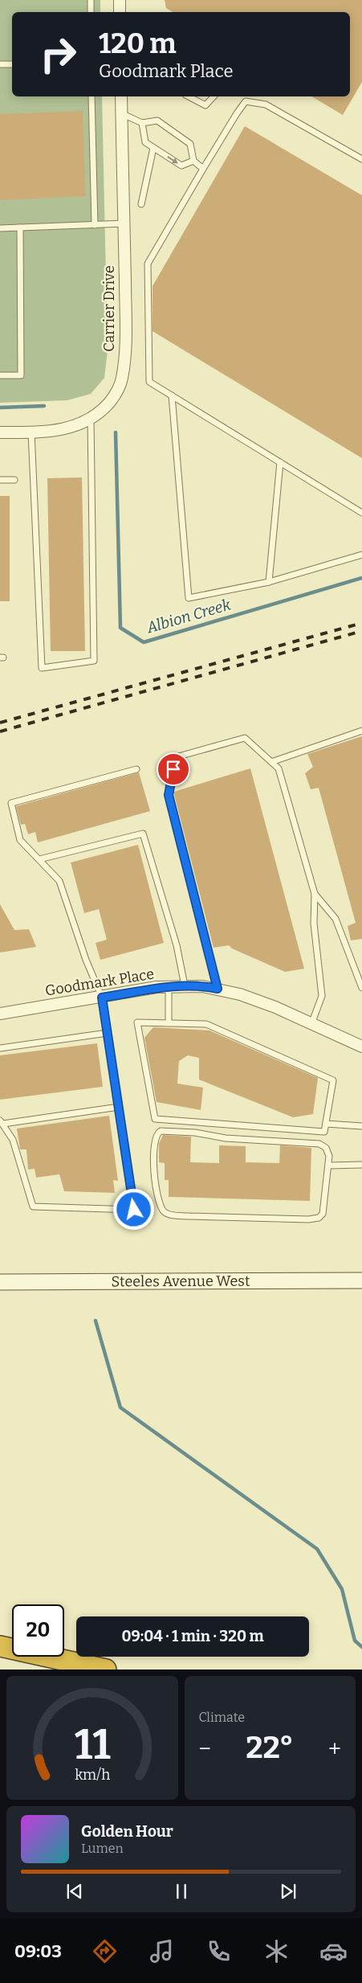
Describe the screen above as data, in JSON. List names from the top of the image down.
{
  "streets": {
    "main road": ["Steeles Avenue West"],
    "street": ["Carrier Drive", "Goodmark Place"]
  },
  "water": ["Albion Creek"],
  "page": {
    "turn": ["120 m", "Goodmark Place"],
    "limit": "20",
    "trip": "09:04 · 1 min · 320 m",
    "tile": "Climate",
    "heat": ["−", "22°", "+"],
    "song": ["Golden Hour", "Lumen"],
    "tabs": "09:03",
    "gauge": ["11", "km/h"]
  }
}
